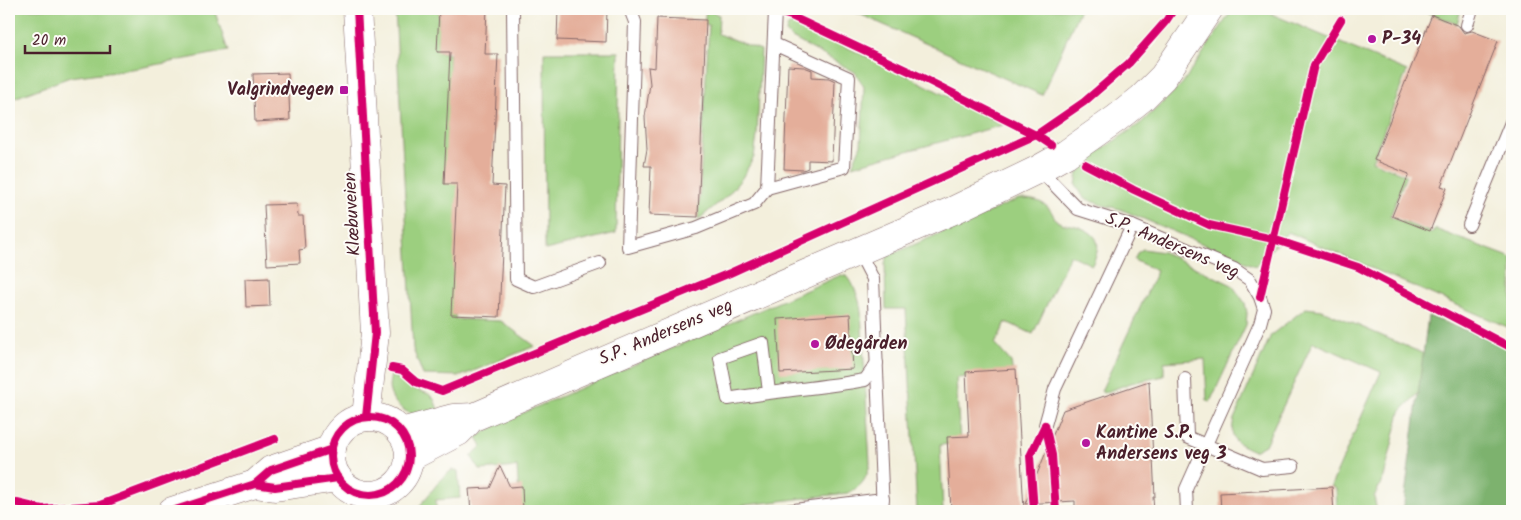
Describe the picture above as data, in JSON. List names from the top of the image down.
{
  "streets": {
    "street": ["Klæbuveien", "S.P. Andersens veg"]
  },
  "crossings": [
    ["Klæbuveien", "S.P. Andersens veg"]
  ],
  "places": {
    "other": ["P-34", "Ødegården", "Kantine S.P. Andersens veg 3"],
    "transit": ["Valgrindvegen"]
  },
  "scale_bar": "20 m"
}
